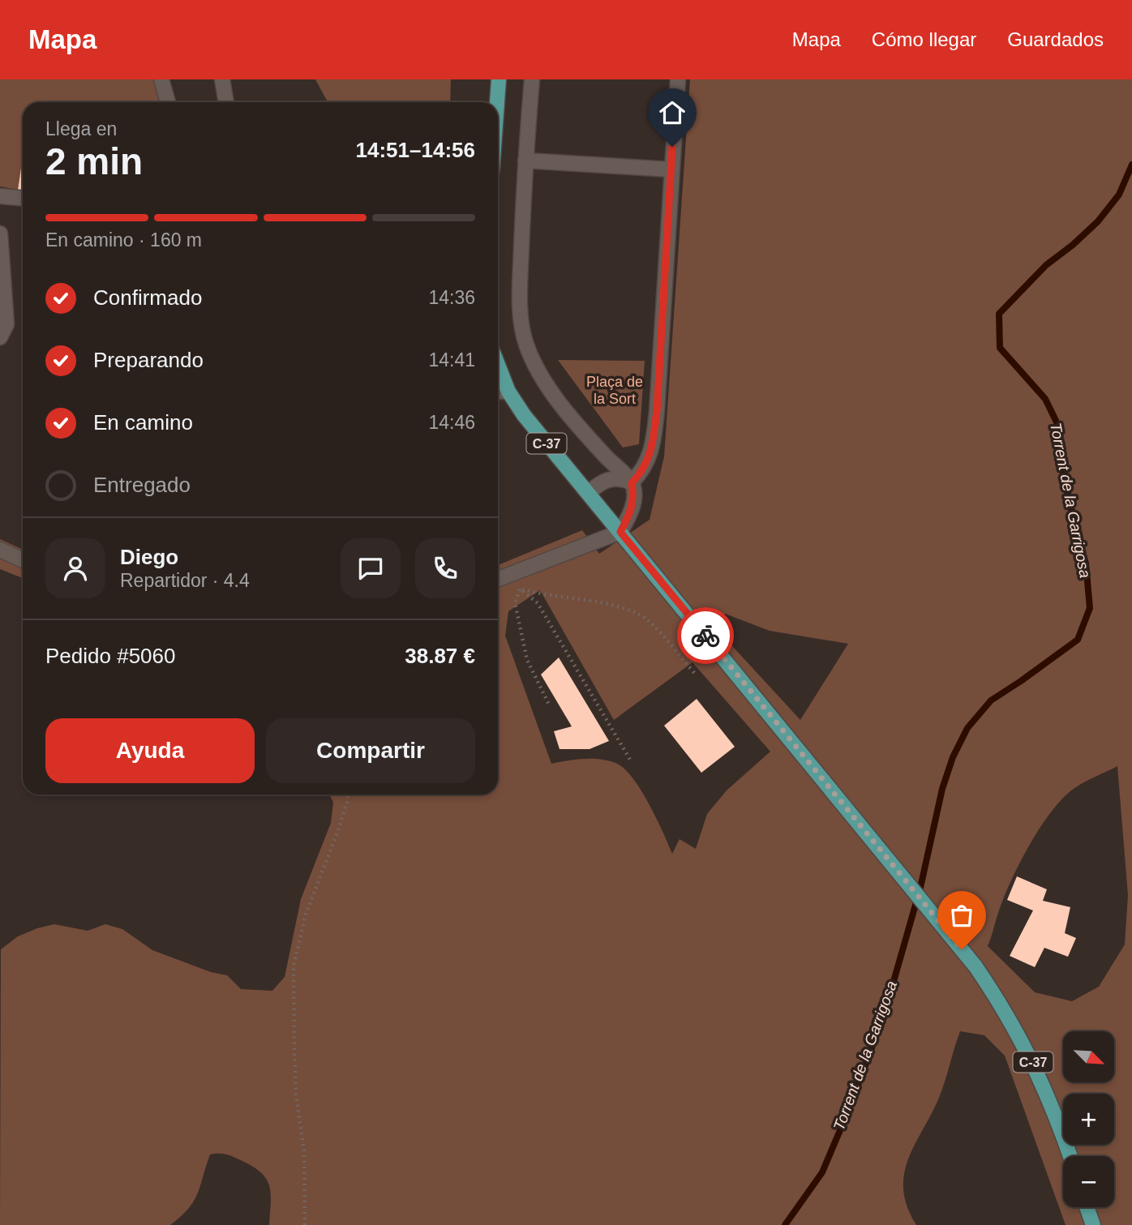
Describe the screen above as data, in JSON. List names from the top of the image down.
{
  "streets": {
    "main road": ["C-37"]
  },
  "water": ["Torrent de la Garrigosa"],
  "parks": ["Plaça de la Sort"],
  "north": "bottom right",
  "page": {
    "header": "Mapa",
    "nav": ["Mapa", "Cómo llegar", "Guardados"],
    "heading": ["2 min", "Llega en", "14:51–14:56"],
    "panel": [
      "Diego",
      "Repartidor · 4.4",
      "Pedido #5060",
      "38.87 €"
    ],
    "bar": "En camino · 160 m",
    "list": [
      ["Confirmado", "14:36"],
      ["Preparando", "14:41"],
      ["En camino", "14:46"],
      "Entregado"
    ],
    "buttons": ["Ayuda", "Compartir"],
    "map_buttons": ["+", "−"]
  }
}
